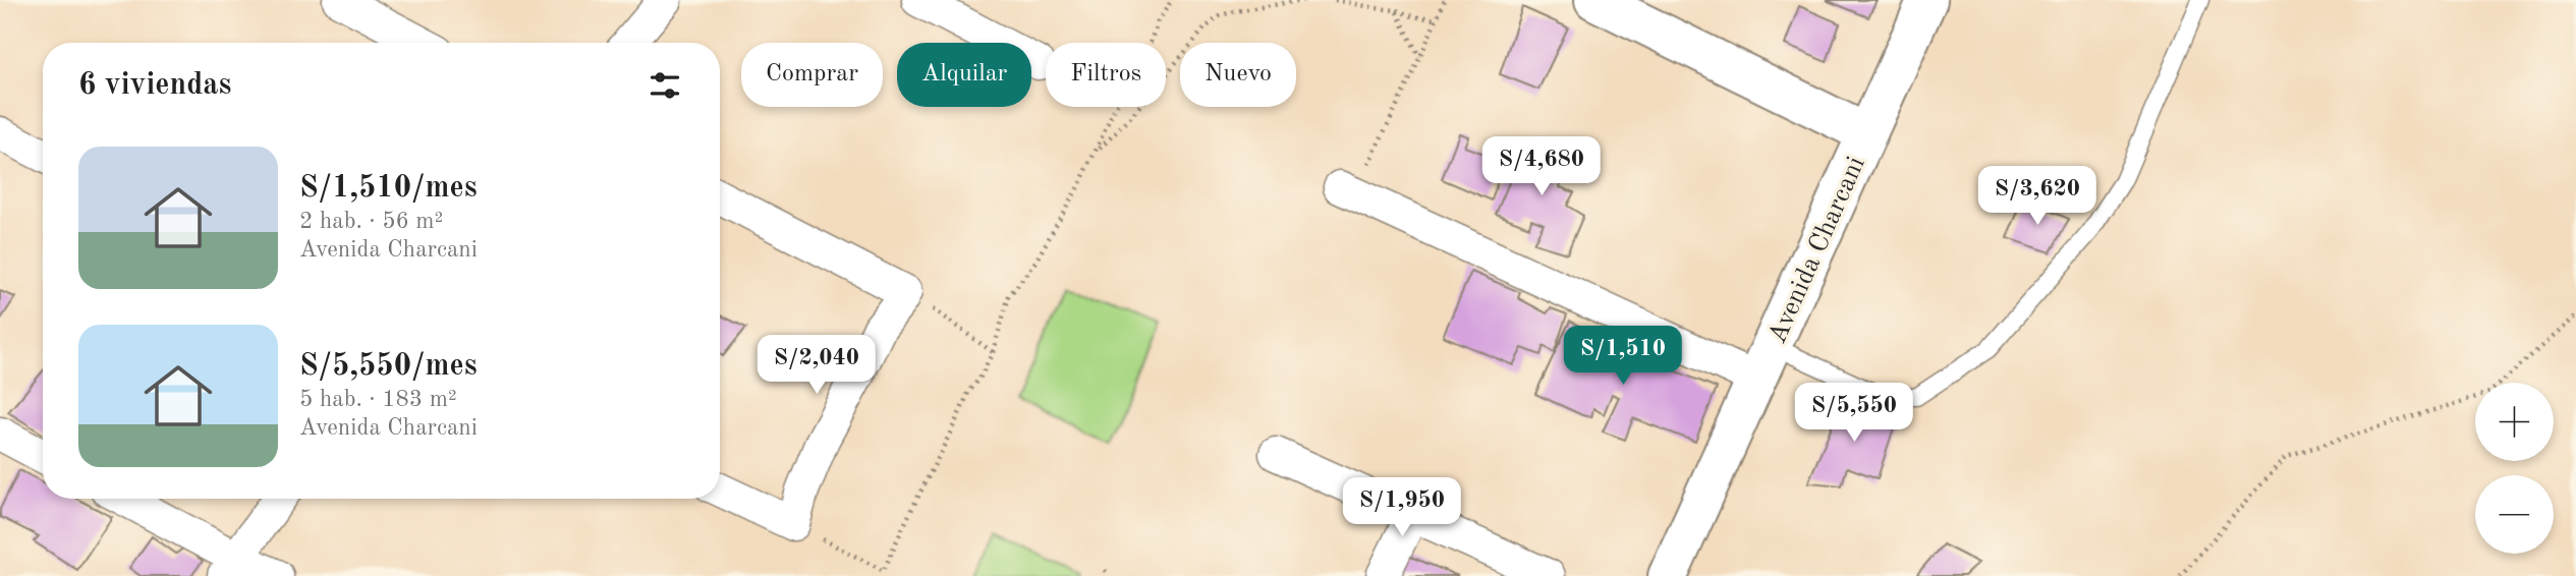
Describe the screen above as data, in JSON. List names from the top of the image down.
{
  "streets": {
    "main road": ["Avenida Charcani"]
  },
  "page": {
    "chip": [
      "Comprar",
      "Alquilar",
      "Filtros",
      "Nuevo"
    ],
    "heading": "6 viviendas",
    "list": [
      {
        "name": "S/1,510/mes",
        "note": "2 hab. · 56 m² · Avenida Charcani"
      },
      {
        "name": "S/5,550/mes",
        "note": "5 hab. · 183 m² · Avenida Charcani"
      }
    ],
    "price": [
      "S/4,680",
      "S/3,620",
      "S/1,510",
      "S/2,040",
      "S/5,550",
      "S/1,950"
    ],
    "map_buttons": ["+", "−"]
  }
}
